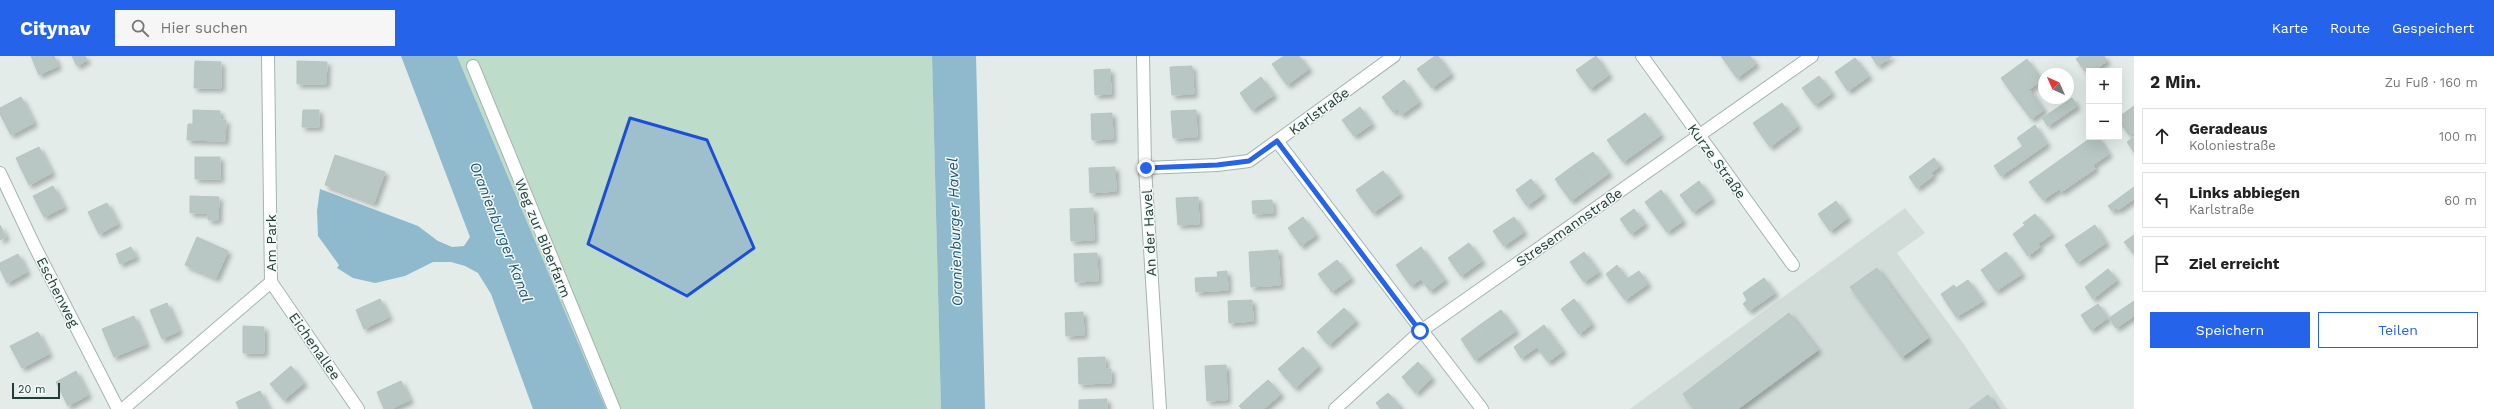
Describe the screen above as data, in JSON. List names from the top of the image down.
{
  "streets": {
    "street": [
      "Karlstraße",
      "Kurze Straße",
      "Stresemannstraße",
      "An der Havel",
      "Weg zur Biberfarm",
      "Am Park",
      "Eschenweg",
      "Eichenallee"
    ]
  },
  "crossings": [
    ["Karlstraße", "An der Havel"],
    ["Kurze Straße", "Stresemannstraße"],
    ["Am Park", "Eichenallee"]
  ],
  "water": ["Oranienburger Kanal", "Oranienburger Havel"],
  "scale_bar": "20 m",
  "north": "top left",
  "page": {
    "header": "Citynav",
    "search": "Hier suchen",
    "nav": ["Karte", "Route", "Gespeichert"],
    "heading": ["2 Min.", "Zu Fuß · 160 m"],
    "map_buttons": ["+", "−"],
    "list": [
      ["Geradeaus", "Koloniestraße", "100 m"],
      ["Links abbiegen", "Karlstraße", "60 m"],
      "Ziel erreicht"
    ],
    "buttons": ["Speichern", "Teilen"],
    "scale": "20 m"
  }
}
